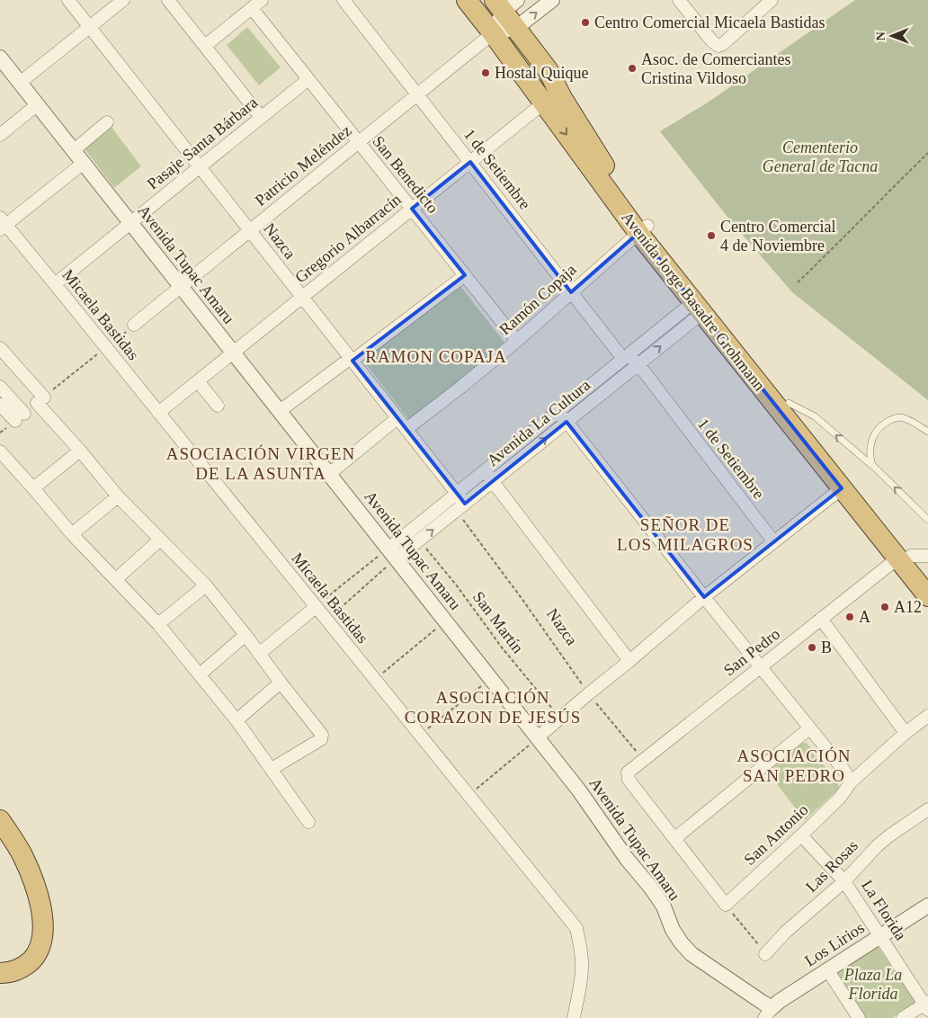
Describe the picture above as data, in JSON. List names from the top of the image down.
{
  "streets": {
    "highway": ["Avenida Jorge Basadre Grohmann"],
    "street": [
      "Pasaje Santa Bárbara",
      "Patricio Meléndez",
      "1 de Setiembre",
      "San Benedicto",
      "Gregorio Albarracín",
      "Nazca",
      "Avenida Tupac Amaru",
      "Ramón Copaja",
      "Micaela Bastidas",
      "Avenida La Cultura",
      "San Pedro",
      "San Antonio",
      "Las Rosas",
      "La Florida",
      "Los Lirios"
    ],
    "path": ["San Martín"]
  },
  "crossings": [
    ["Pasaje Santa Bárbara", "San Benedicto"],
    ["Pasaje Santa Bárbara", "Nazca"],
    ["Pasaje Santa Bárbara", "Avenida Tupac Amaru"],
    ["Pasaje Santa Bárbara", "Micaela Bastidas"],
    ["Patricio Meléndez", "1 de Setiembre"],
    ["Patricio Meléndez", "San Benedicto"],
    ["Patricio Meléndez", "Nazca"],
    ["Patricio Meléndez", "Avenida Tupac Amaru"],
    ["Patricio Meléndez", "Avenida Jorge Basadre Grohmann"],
    ["1 de Setiembre", "Gregorio Albarracín"],
    ["1 de Setiembre", "Ramón Copaja"],
    ["1 de Setiembre", "Avenida La Cultura"],
    ["San Benedicto", "Gregorio Albarracín"],
    ["San Benedicto", "Ramón Copaja"],
    ["Gregorio Albarracín", "Nazca"],
    ["Gregorio Albarracín", "Avenida Tupac Amaru"],
    ["Gregorio Albarracín", "Avenida Jorge Basadre Grohmann"],
    ["Gregorio Albarracín", "Micaela Bastidas"],
    ["Nazca", "Ramón Copaja"],
    ["Nazca", "Avenida La Cultura"],
    ["Nazca", "San Pedro"],
    ["Avenida Tupac Amaru", "Avenida La Cultura"],
    ["Avenida Tupac Amaru", "Los Lirios"],
    ["Ramón Copaja", "Avenida Jorge Basadre Grohmann"],
    ["Avenida Jorge Basadre Grohmann", "Avenida La Cultura"],
    ["Avenida Jorge Basadre Grohmann", "San Pedro"],
    ["Avenida La Cultura", "San Martín"],
    ["San Antonio", "La Florida"],
    ["Las Rosas", "La Florida"],
    ["La Florida", "Los Lirios"]
  ],
  "districts": [
    "RAMON COPAJA",
    "ASOCIACIÓN VIRGEN DE LA ASUNTA",
    "SEÑOR DE LOS MILAGROS",
    "ASOCIACIÓN CORAZON DE JESÚS",
    "ASOCIACIÓN SAN PEDRO"
  ],
  "parks": ["Cementerio General de Tacna", "Plaza La Florida"],
  "places": [
    "Centro Comercial Micaela Bastidas",
    "Asoc. de Comerciantes Cristina Vildoso",
    "Hostal Quique",
    "Centro Comercial 4 de Noviembre",
    "A12",
    "A",
    "B"
  ],
  "north": "left"
}
